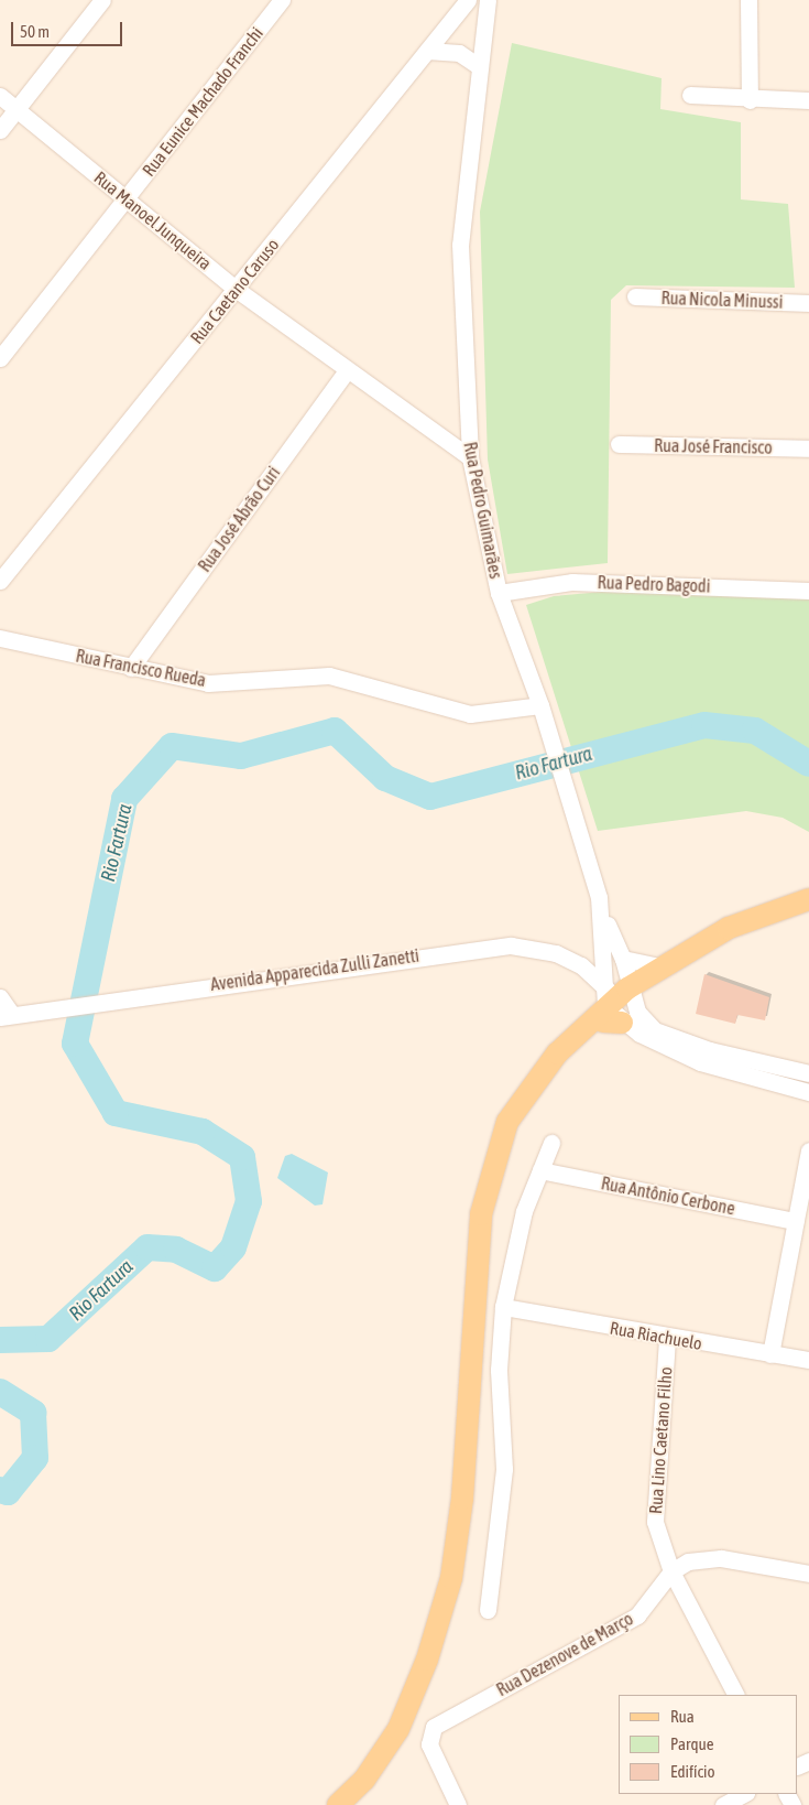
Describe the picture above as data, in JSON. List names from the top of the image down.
{
  "streets": {
    "street": [
      "Rua Eunice Machado Franchi",
      "Rua Manoel Junqueira",
      "Rua Caetano Caruso",
      "Rua Nicola Minussi",
      "Rua José Francisco",
      "Rua Pedro Guimarães",
      "Rua José Abrão Curi",
      "Rua Pedro Bagodi",
      "Rua Francisco Rueda",
      "Avenida Apparecida Zulli Zanetti",
      "Rua Antônio Cerbone",
      "Rua Riachuelo",
      "Rua Lino Caetano Filho",
      "Rua Dezenove de Março"
    ]
  },
  "crossings": [
    ["Rua Eunice Machado Franchi", "Rua Manoel Junqueira"],
    ["Rua Manoel Junqueira", "Rua Caetano Caruso"],
    ["Rua Manoel Junqueira", "Rua Pedro Guimarães"],
    ["Rua Manoel Junqueira", "Rua José Abrão Curi"],
    ["Rua Pedro Guimarães", "Rua Pedro Bagodi"],
    ["Rua Pedro Guimarães", "Rua Francisco Rueda"],
    ["Rua Pedro Guimarães", "Avenida Apparecida Zulli Zanetti"],
    ["Rua José Abrão Curi", "Rua Francisco Rueda"],
    ["Rua Riachuelo", "Rua Lino Caetano Filho"],
    ["Rua Lino Caetano Filho", "Rua Dezenove de Março"]
  ],
  "water": ["Rio Fartura"],
  "legend": ["Rua", "Parque", "Edifício"],
  "scale_bar": "50 m"
}
